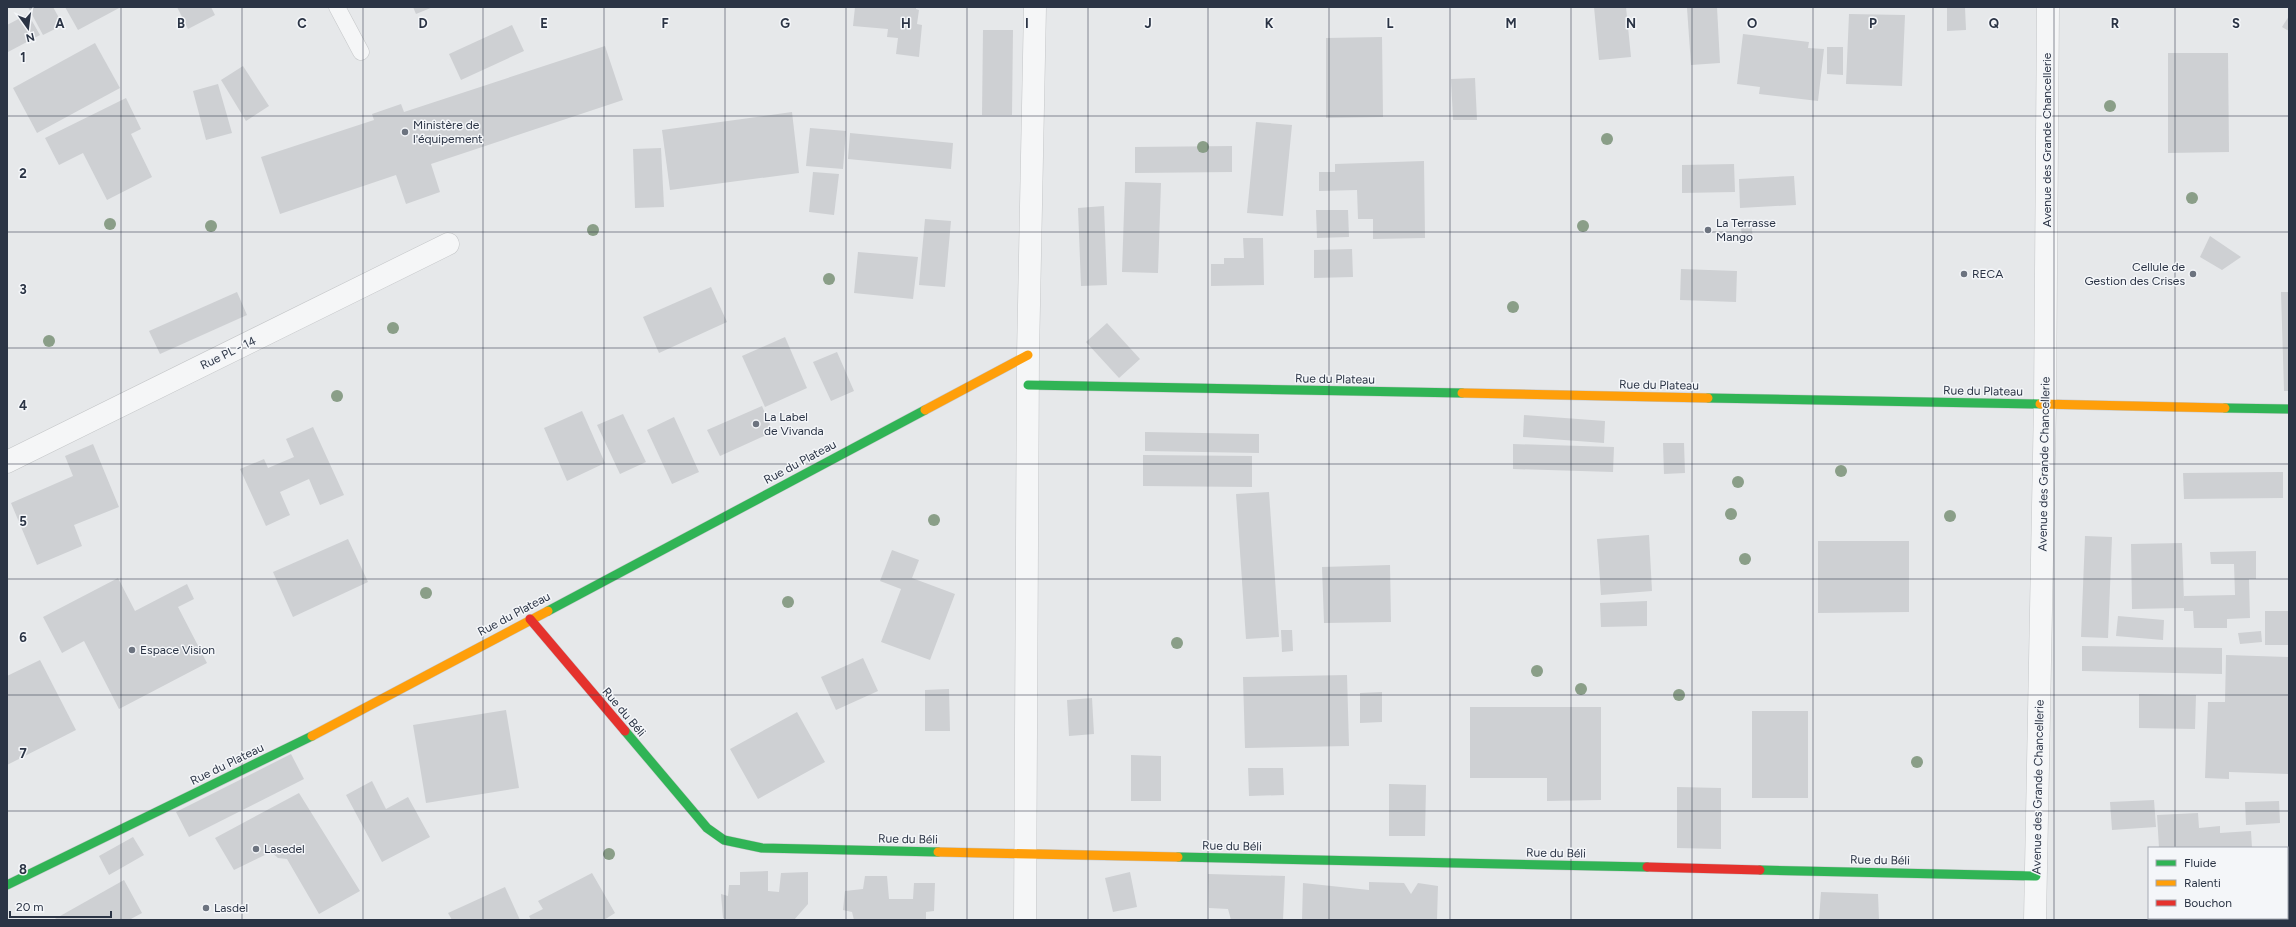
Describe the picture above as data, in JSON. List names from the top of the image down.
{
  "streets": {
    "street": [
      "Avenue des Grande Chancellerie",
      "Rue PL - 14",
      "Rue du Plateau",
      "Rue du Béli"
    ]
  },
  "crossings": [
    ["Avenue des Grande Chancellerie", "Rue du Plateau"],
    ["Avenue des Grande Chancellerie", "Rue du Béli"],
    ["Rue du Plateau", "Rue du Béli"]
  ],
  "places": [
    "Ministère de l'équipement",
    "La Terrasse Mango",
    "RECA",
    "Cellule de Gestion des Crises",
    "La Label de Vivanda",
    "Espace Vision",
    "Lasedel",
    "Lasdel"
  ],
  "legend": ["Fluide", "Ralenti", "Bouchon"],
  "scale_bar": "20 m",
  "north": "bottom",
  "grid": {
    "columns": [
      "A",
      "B",
      "C",
      "D",
      "E",
      "F",
      "G",
      "H",
      "I",
      "J",
      "K",
      "L",
      "M",
      "N",
      "O",
      "P",
      "Q",
      "R",
      "S"
    ],
    "rows": [
      "1",
      "2",
      "3",
      "4",
      "5",
      "6",
      "7",
      "8"
    ]
  }
}
